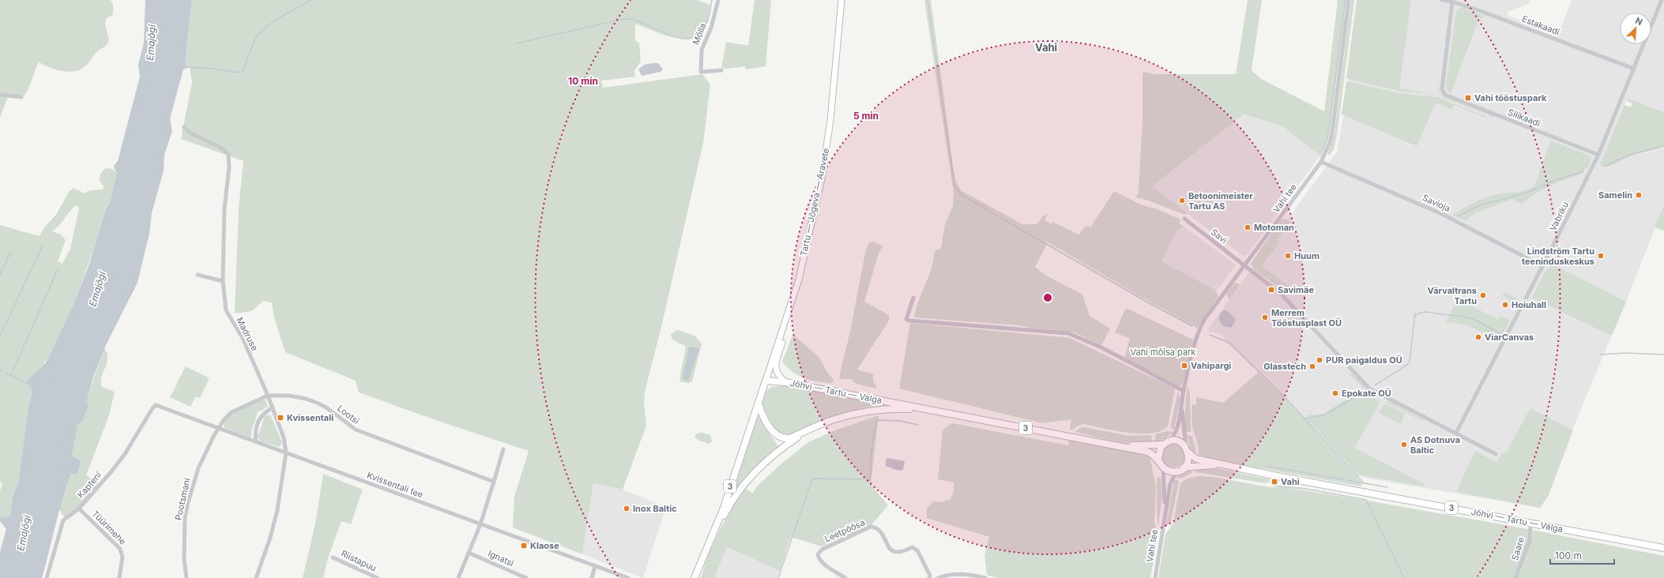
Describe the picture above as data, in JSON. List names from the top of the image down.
{
  "streets": {
    "highway": ["Jõhvi — Tartu — Valga", "3"],
    "main road": ["Tartu — Jõgeva — Aravete"],
    "street": [
      "Estakaadi",
      "Mölla",
      "Silikaadi",
      "Vahi tee",
      "Savioja",
      "Vabriku",
      "Savi",
      "Madruse",
      "Lootsi",
      "Kapteni",
      "Kvissentali tee",
      "Pootsmani",
      "Tüürimehe",
      "Leetpõõsa",
      "Saare",
      "Ignatsi",
      "Riistapuu"
    ]
  },
  "crossings": [
    ["Estakaadi", "Silikaadi"],
    ["Estakaadi", "Vabriku"],
    ["Silikaadi", "Vabriku"],
    ["Vahi tee", "Savioja"],
    ["Vahi tee", "Savi"],
    ["Vahi tee", "Jõhvi — Tartu — Valga"],
    ["Tartu — Jõgeva — Aravete", "Jõhvi — Tartu — Valga"],
    ["Tartu — Jõgeva — Aravete", "3"],
    ["Savioja", "Vabriku"],
    ["Madruse", "Lootsi"],
    ["Madruse", "Kvissentali tee"],
    ["Jõhvi — Tartu — Valga", "3"],
    ["Jõhvi — Tartu — Valga", "Saare"],
    ["Lootsi", "Kvissentali tee"],
    ["Lootsi", "Pootsmani"],
    ["Kapteni", "Kvissentali tee"],
    ["Kapteni", "Tüürimehe"],
    ["Kvissentali tee", "Pootsmani"]
  ],
  "districts": ["Vahi"],
  "water": ["Emajõgi"],
  "parks": ["Vahi mõisa park"],
  "places": {
    "transit": [
      "Vahi tööstuspark",
      "Savimäe",
      "Vahipargi",
      "Kvissentali",
      "Vahi",
      "Klaose"
    ],
    "other": [
      "Samelin",
      "Betoonimeister Tartu AS",
      "Motoman",
      "Huum",
      "Lindström Tartu teeninduskeskus",
      "Värvaltrans Tartu",
      "Hoiuhall",
      "Merrem Tööstusplast OÜ",
      "ViarCanvas",
      "PUR paigaldus OÜ",
      "Glasstech",
      "Epokate OÜ",
      "AS Dotnuva Baltic",
      "Inox Baltic"
    ]
  },
  "scale_bar": "100 m",
  "north": "top right",
  "rings": ["10 min", "5 min"]
}
